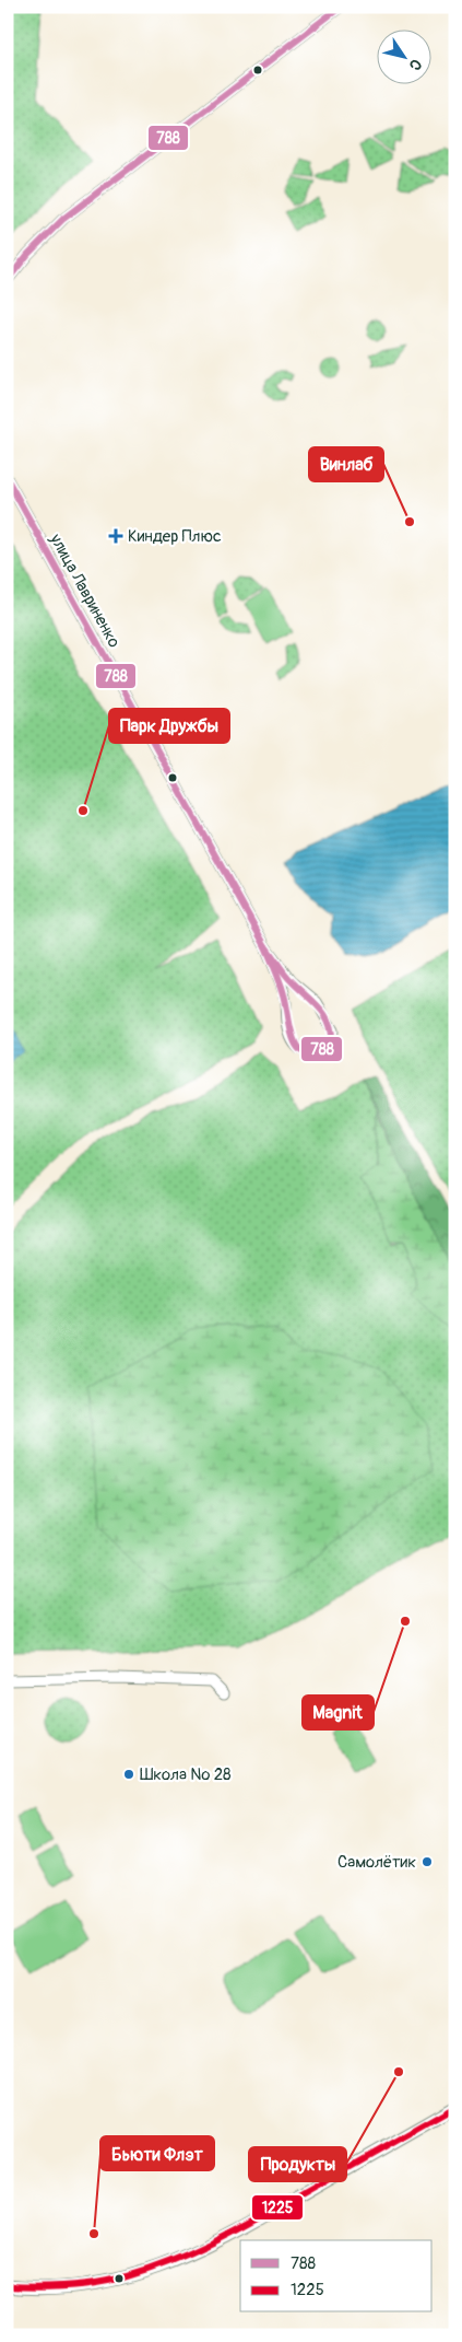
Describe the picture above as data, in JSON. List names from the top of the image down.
{
  "streets": {
    "street": ["улица Лавриненко"]
  },
  "places": {
    "other": [
      "Винлаб",
      "Парк Дружбы",
      "Magnit",
      "Школа № 28",
      "Самолётик",
      "Продукты",
      "Бьюти Флэт"
    ],
    "health": ["Киндер Плюс"]
  },
  "lines": ["transit line 788", "transit line 1225"],
  "legend": ["788", "1225"],
  "north": "bottom right"
}
